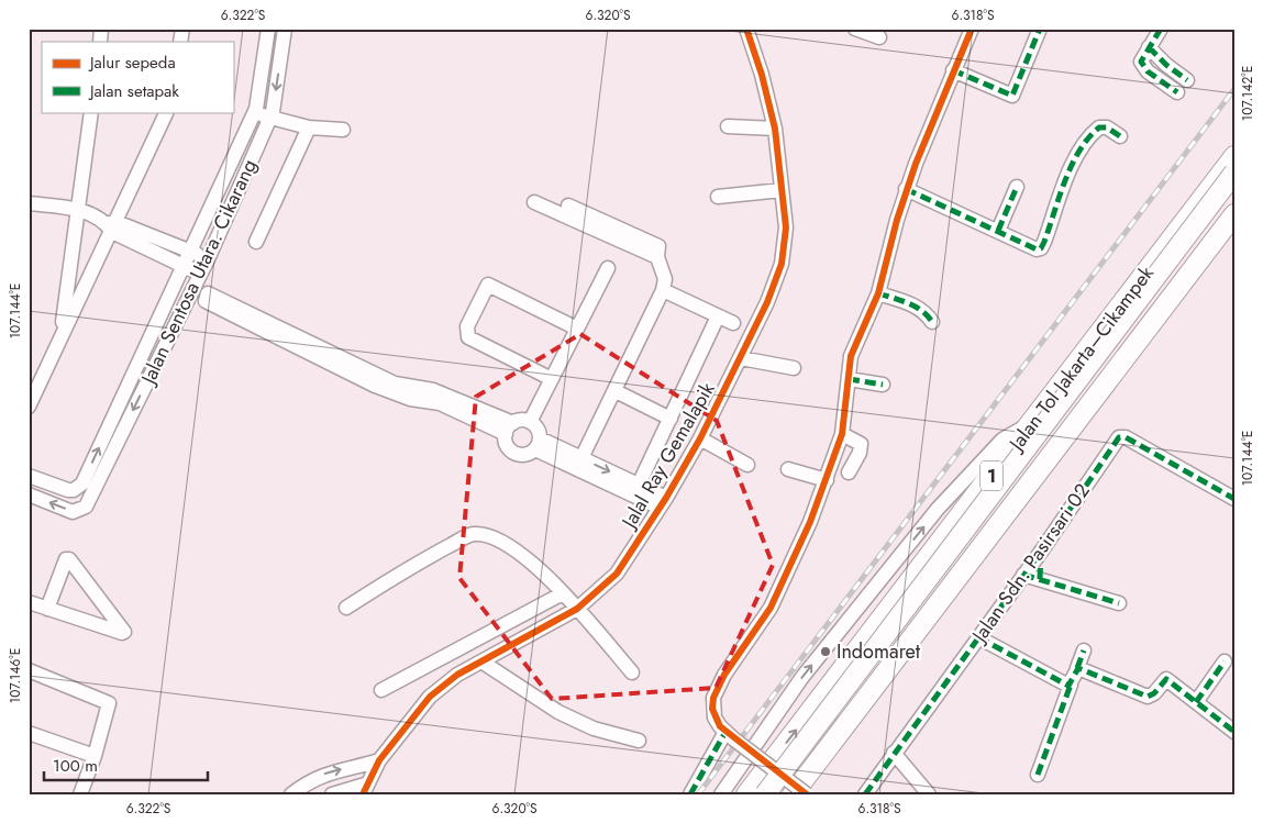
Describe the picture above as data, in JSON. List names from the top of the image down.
{
  "streets": {
    "highway": ["Jalan Tol Jakarta–Cikampek", "1"],
    "street": ["Jalan Sentosa Utara. Cikarang", "Jalal Ray Gemalapik", "Jalan Sdn. Pasirsari 02"]
  },
  "places": ["Indomaret"],
  "legend": ["Jalur sepeda", "Jalan setapak"],
  "scale_bar": "100 m",
  "coordinates": [
    "6.322°S",
    "6.320°S",
    "6.318°S",
    "107.142°E",
    "107.144°E",
    "107.146°E"
  ]
}
